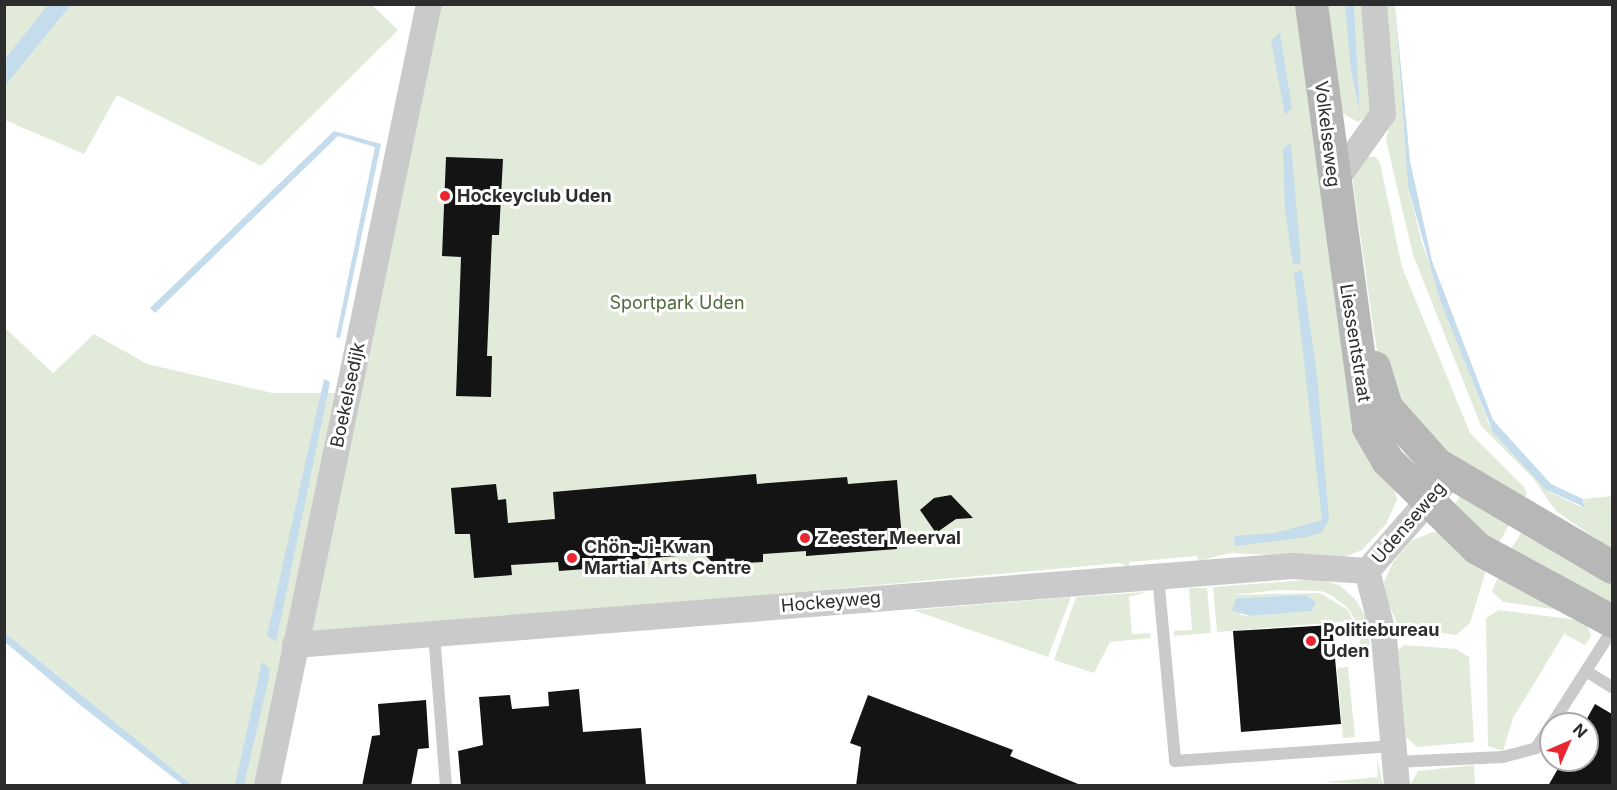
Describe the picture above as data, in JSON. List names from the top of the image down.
{
  "streets": {
    "street": [
      "Volkelseweg",
      "Liessentstraat",
      "Boekelsedijk",
      "Udenseweg",
      "Hockeyweg"
    ]
  },
  "crossings": [
    ["Volkelseweg", "Liessentstraat"],
    ["Liessentstraat", "Udenseweg"],
    ["Boekelsedijk", "Hockeyweg"],
    ["Udenseweg", "Hockeyweg"]
  ],
  "parks": ["Sportpark Uden"],
  "places": [
    "Hockeyclub Uden",
    "Zeester Meerval",
    "Chön-Ji-Kwan Martial Arts Centre",
    "Politiebureau Uden"
  ],
  "north": "top right"
}
